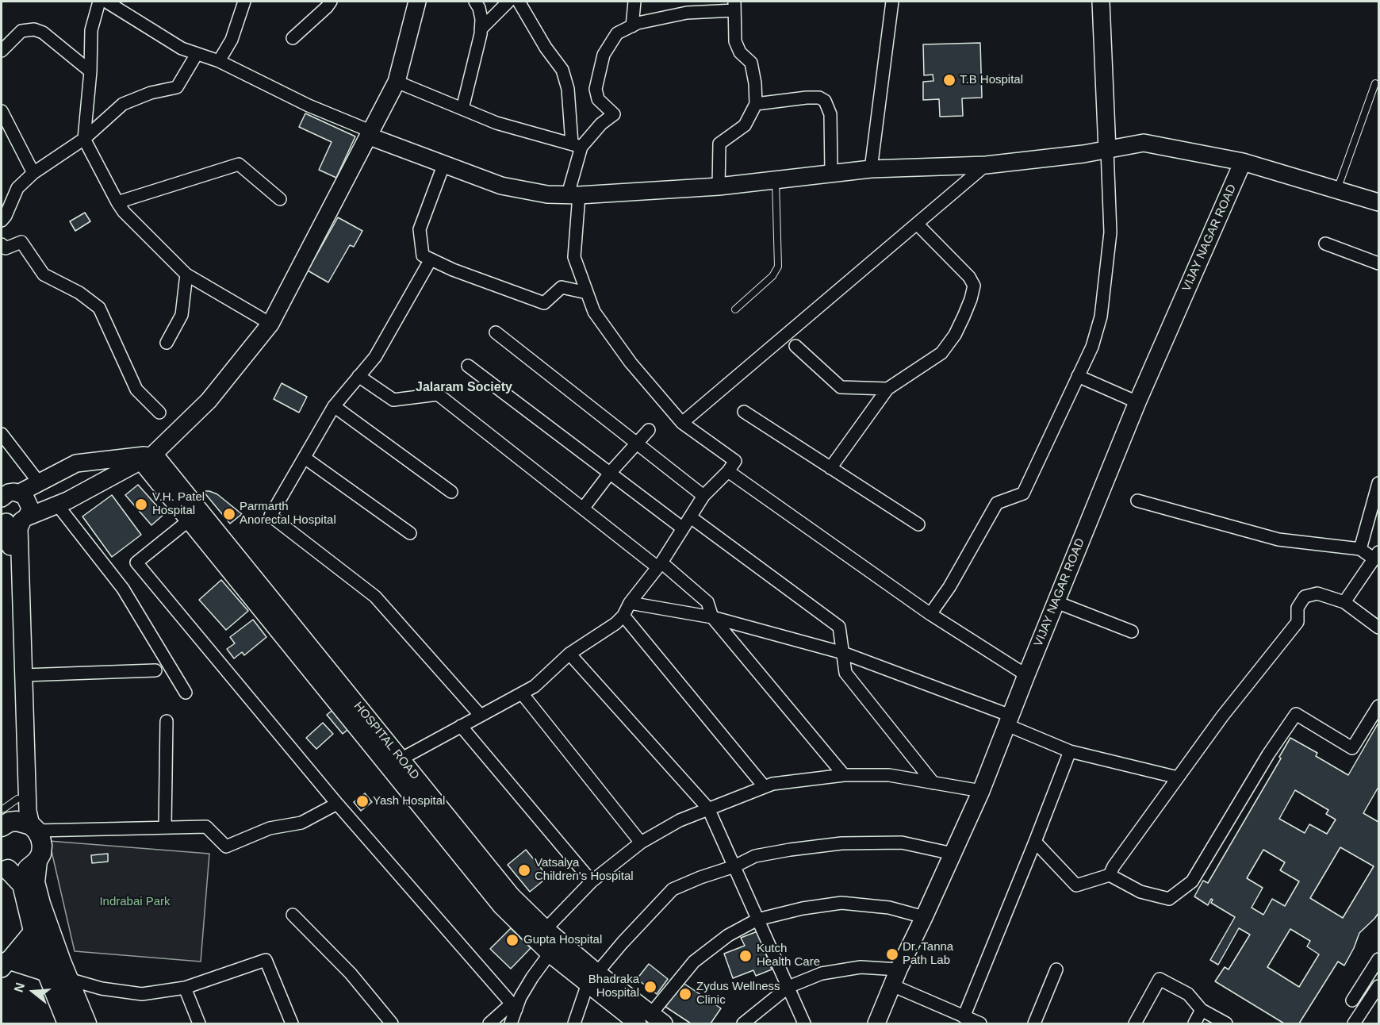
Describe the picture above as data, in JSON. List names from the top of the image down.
{
  "streets": {
    "street": ["VIJAY NAGAR ROAD", "HOSPITAL ROAD"]
  },
  "districts": ["Jalaram Society"],
  "parks": ["Indrabai Park"],
  "places": [
    "T.B Hospital",
    "V.H. Patel Hospital",
    "Parmarth Anorectal Hospital",
    "Yash Hospital",
    "Vatsalya Children's Hospital",
    "Gupta Hospital",
    "Dr. Tanna Path Lab",
    "Kutch Health Care",
    "Bhadraka Hospital",
    "Zydus Wellness Clinic"
  ],
  "north": "left"
}
